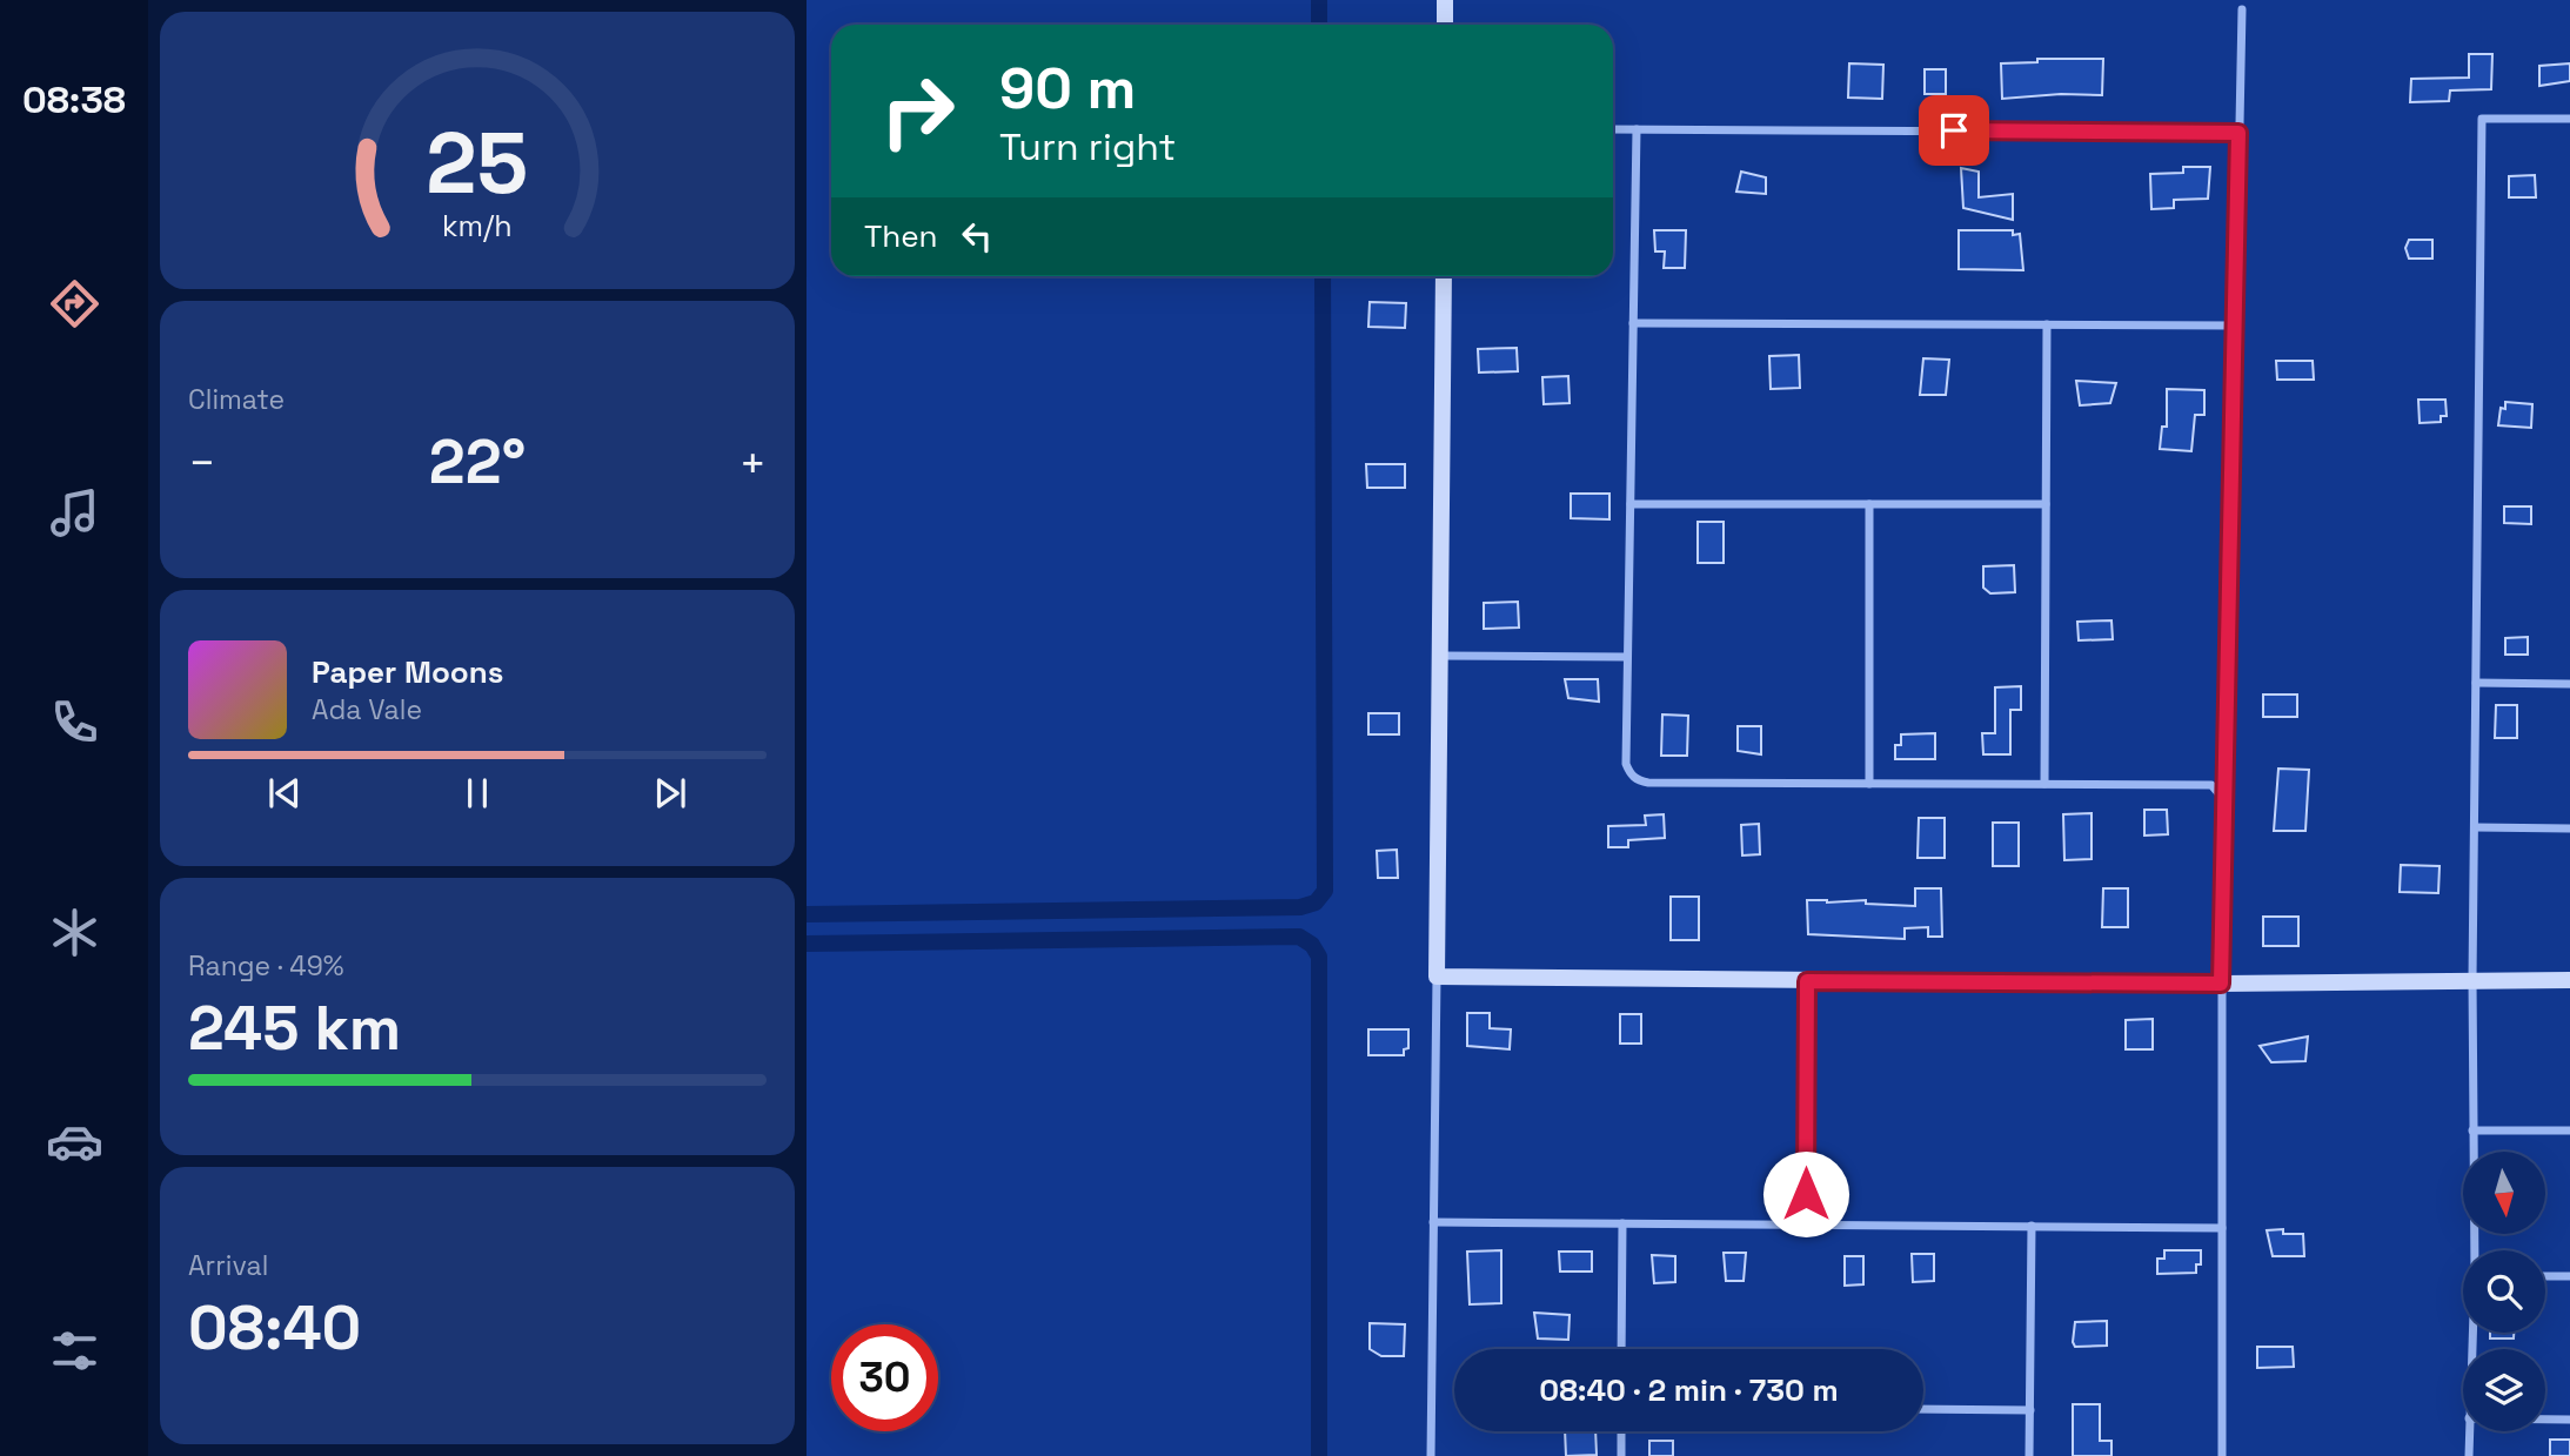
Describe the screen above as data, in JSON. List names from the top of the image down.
{
  "north": "bottom",
  "page": {
    "tabs": "08:38",
    "turn": ["90 m", "Turn right"],
    "then": "Then",
    "tile": [
      "Climate",
      ["Range · 49%", "245 km"],
      ["Arrival", "08:40"]
    ],
    "heat": ["−", "22°", "+"],
    "song": ["Paper Moons", "Ada Vale"],
    "limit": "30",
    "trip": "08:40 · 2 min · 730 m",
    "gauge": ["25", "km/h"]
  }
}
